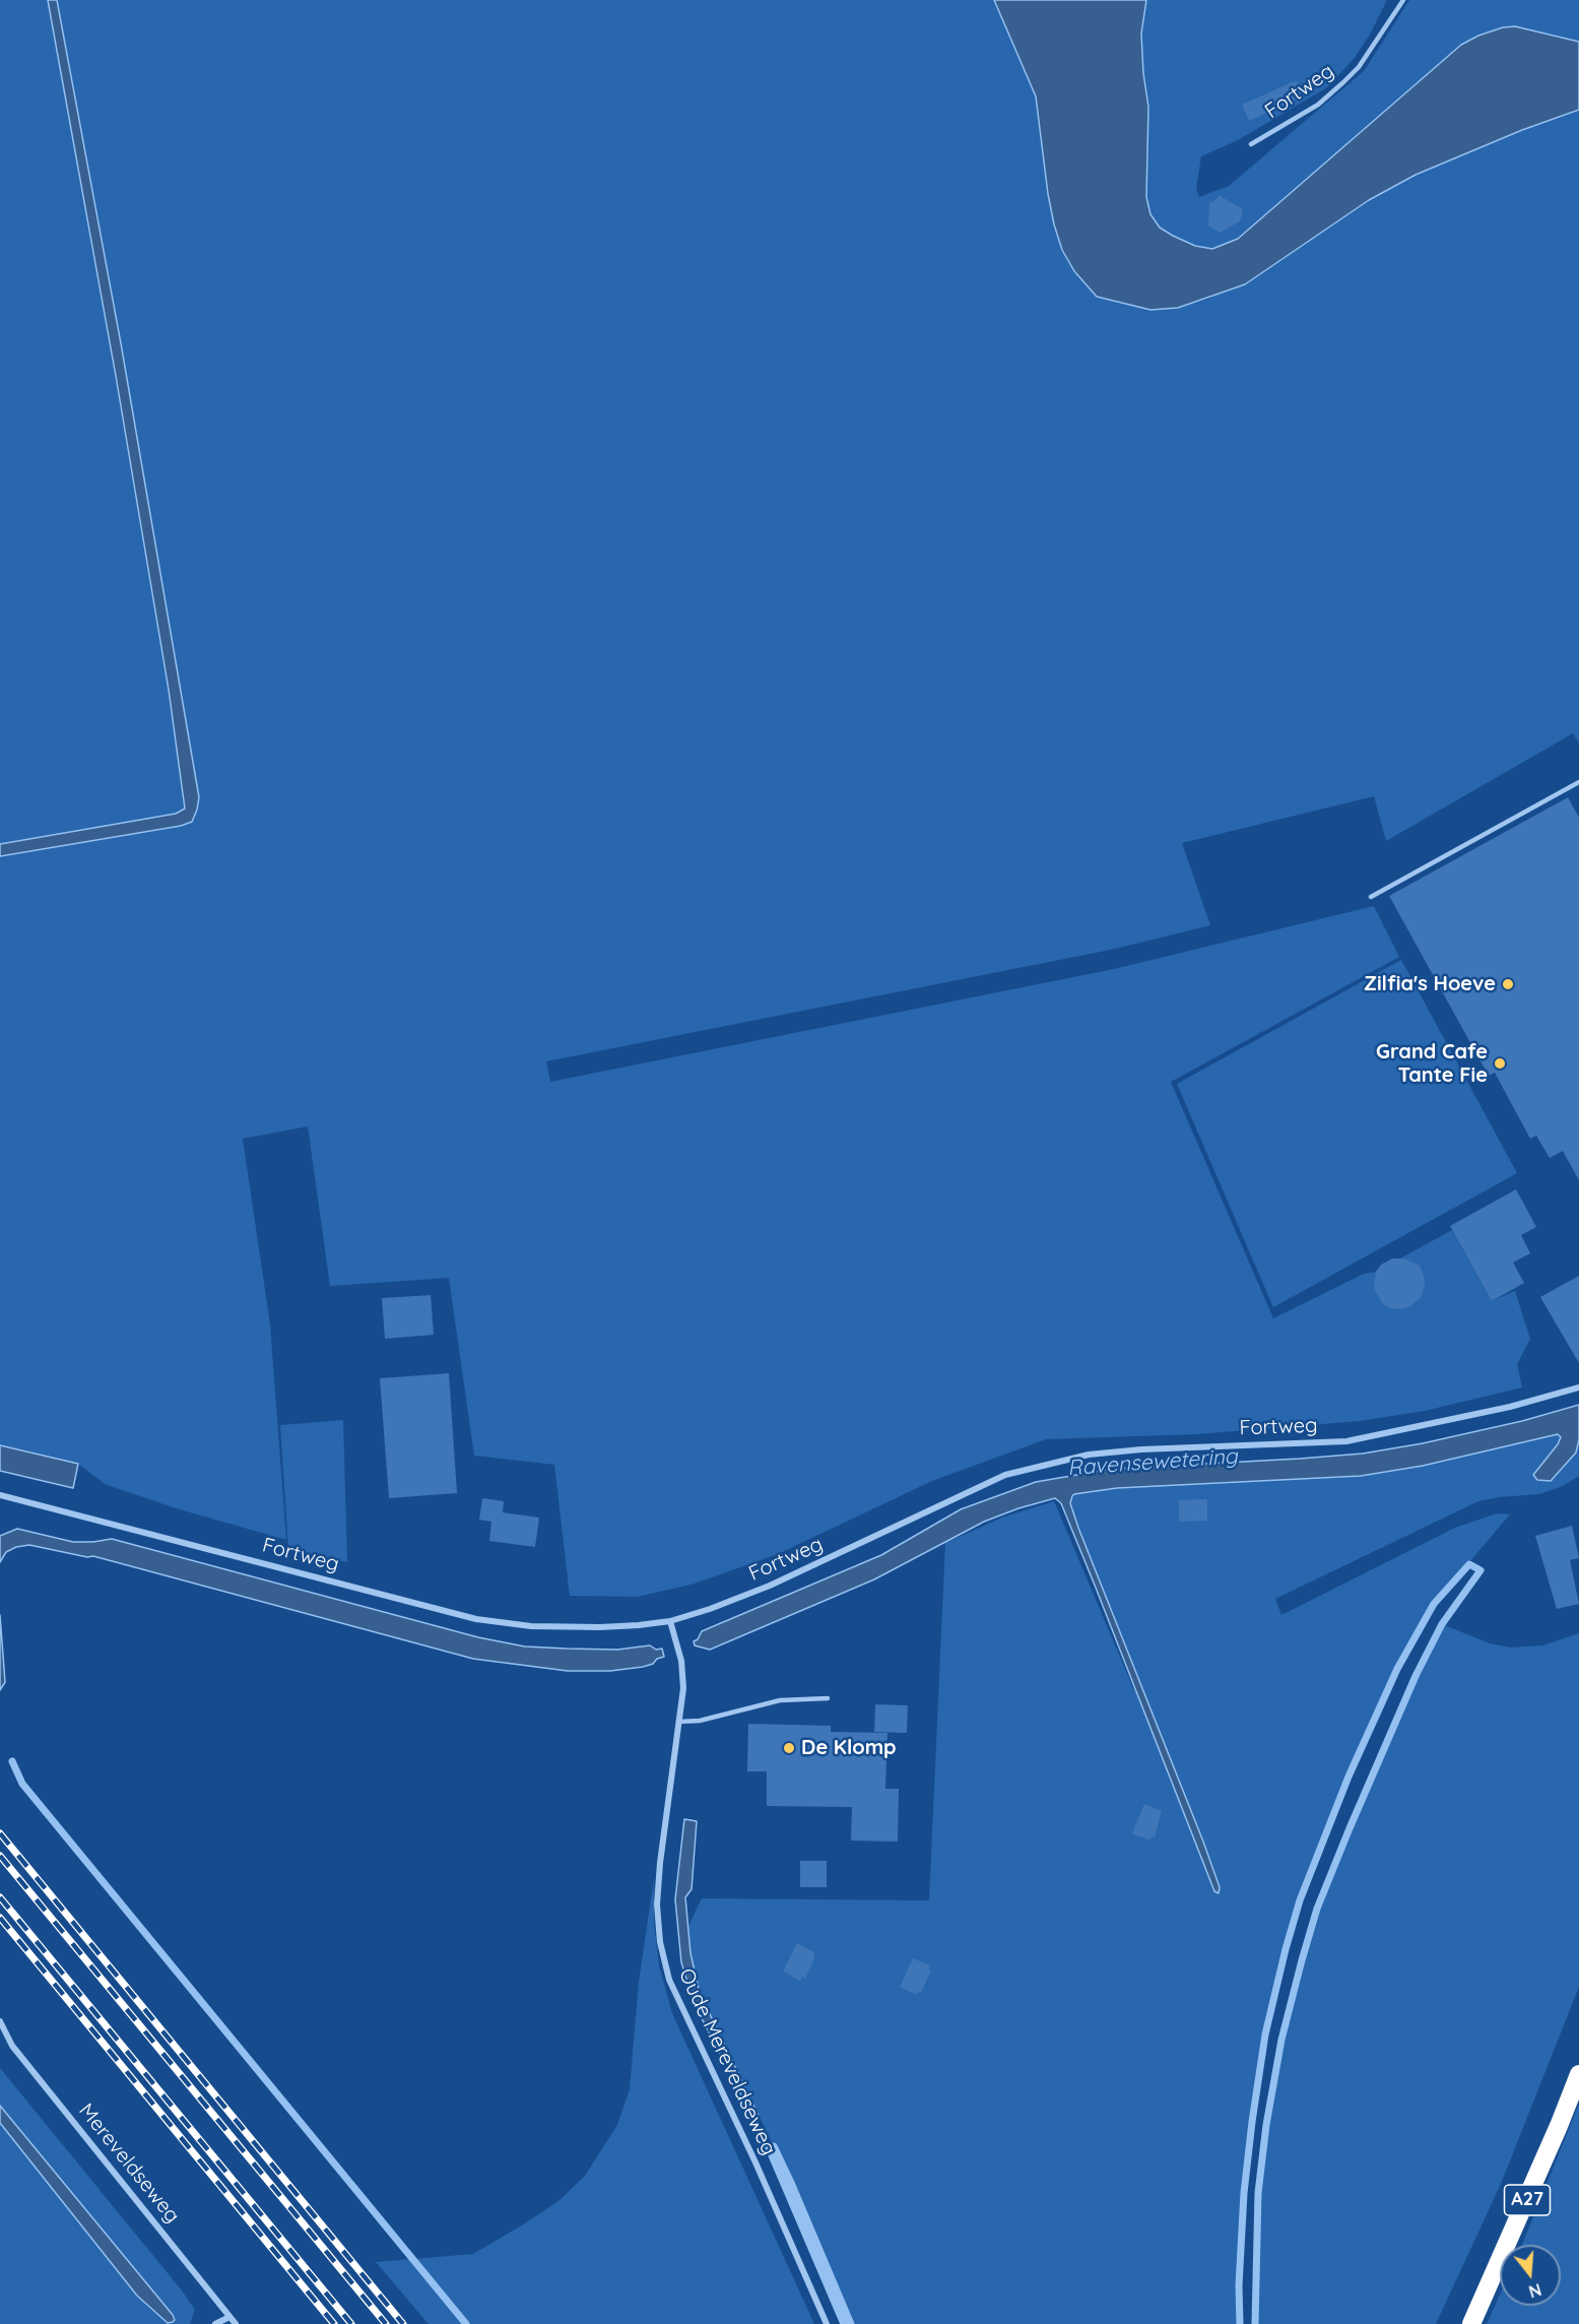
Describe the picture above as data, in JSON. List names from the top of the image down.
{
  "streets": {
    "highway": ["A27"],
    "street": ["Fortweg", "Oude Mereveldseweg", "Mereveldseweg"]
  },
  "crossings": [
    ["Fortweg", "Oude Mereveldseweg"]
  ],
  "water": ["Ravensewetering"],
  "places": ["Zilfia's Hoeve", "Grand Cafe Tante Fie", "De Klomp"],
  "north": "bottom"
}
